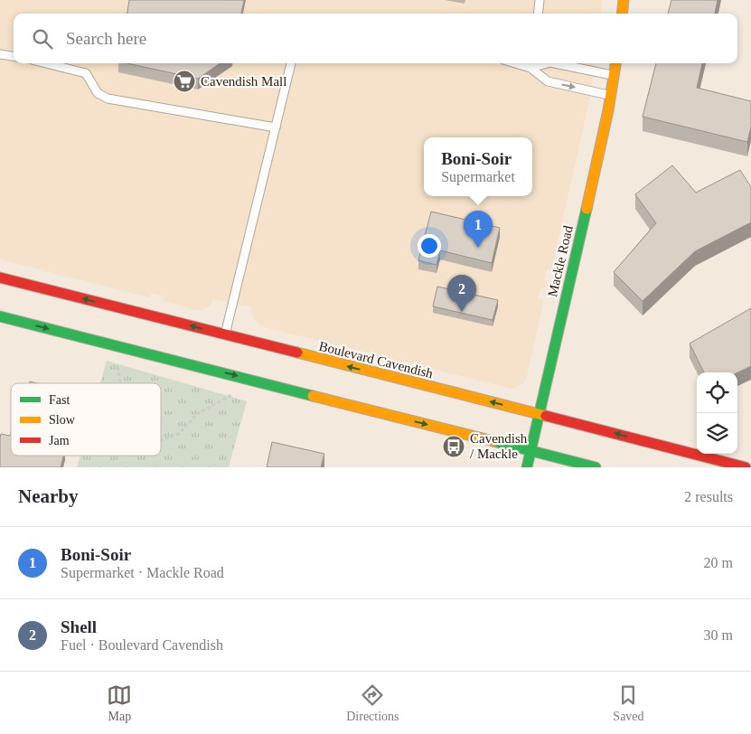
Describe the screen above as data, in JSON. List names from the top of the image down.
{
  "streets": {
    "main road": ["Mackle Road", "Boulevard Cavendish"]
  },
  "crossings": [
    ["Mackle Road", "Boulevard Cavendish"]
  ],
  "places": {
    "supermarket": ["Cavendish Mall"],
    "bus stop": ["Cavendish / Mackle"]
  },
  "legend": ["Fast", "Slow", "Jam"],
  "page": {
    "search": "Search here",
    "popup": ["Boni-Soir", "Supermarket"],
    "pins": ["1", "2"],
    "heading": ["Nearby", "2 results"],
    "list": [
      {
        "mark": "1",
        "name": "Boni-Soir",
        "note": "Supermarket · Mackle Road",
        "value": "20 m"
      },
      {
        "mark": "2",
        "name": "Shell",
        "note": "Fuel · Boulevard Cavendish",
        "value": "30 m"
      }
    ],
    "nav": ["Map", "Directions", "Saved"]
  }
}
